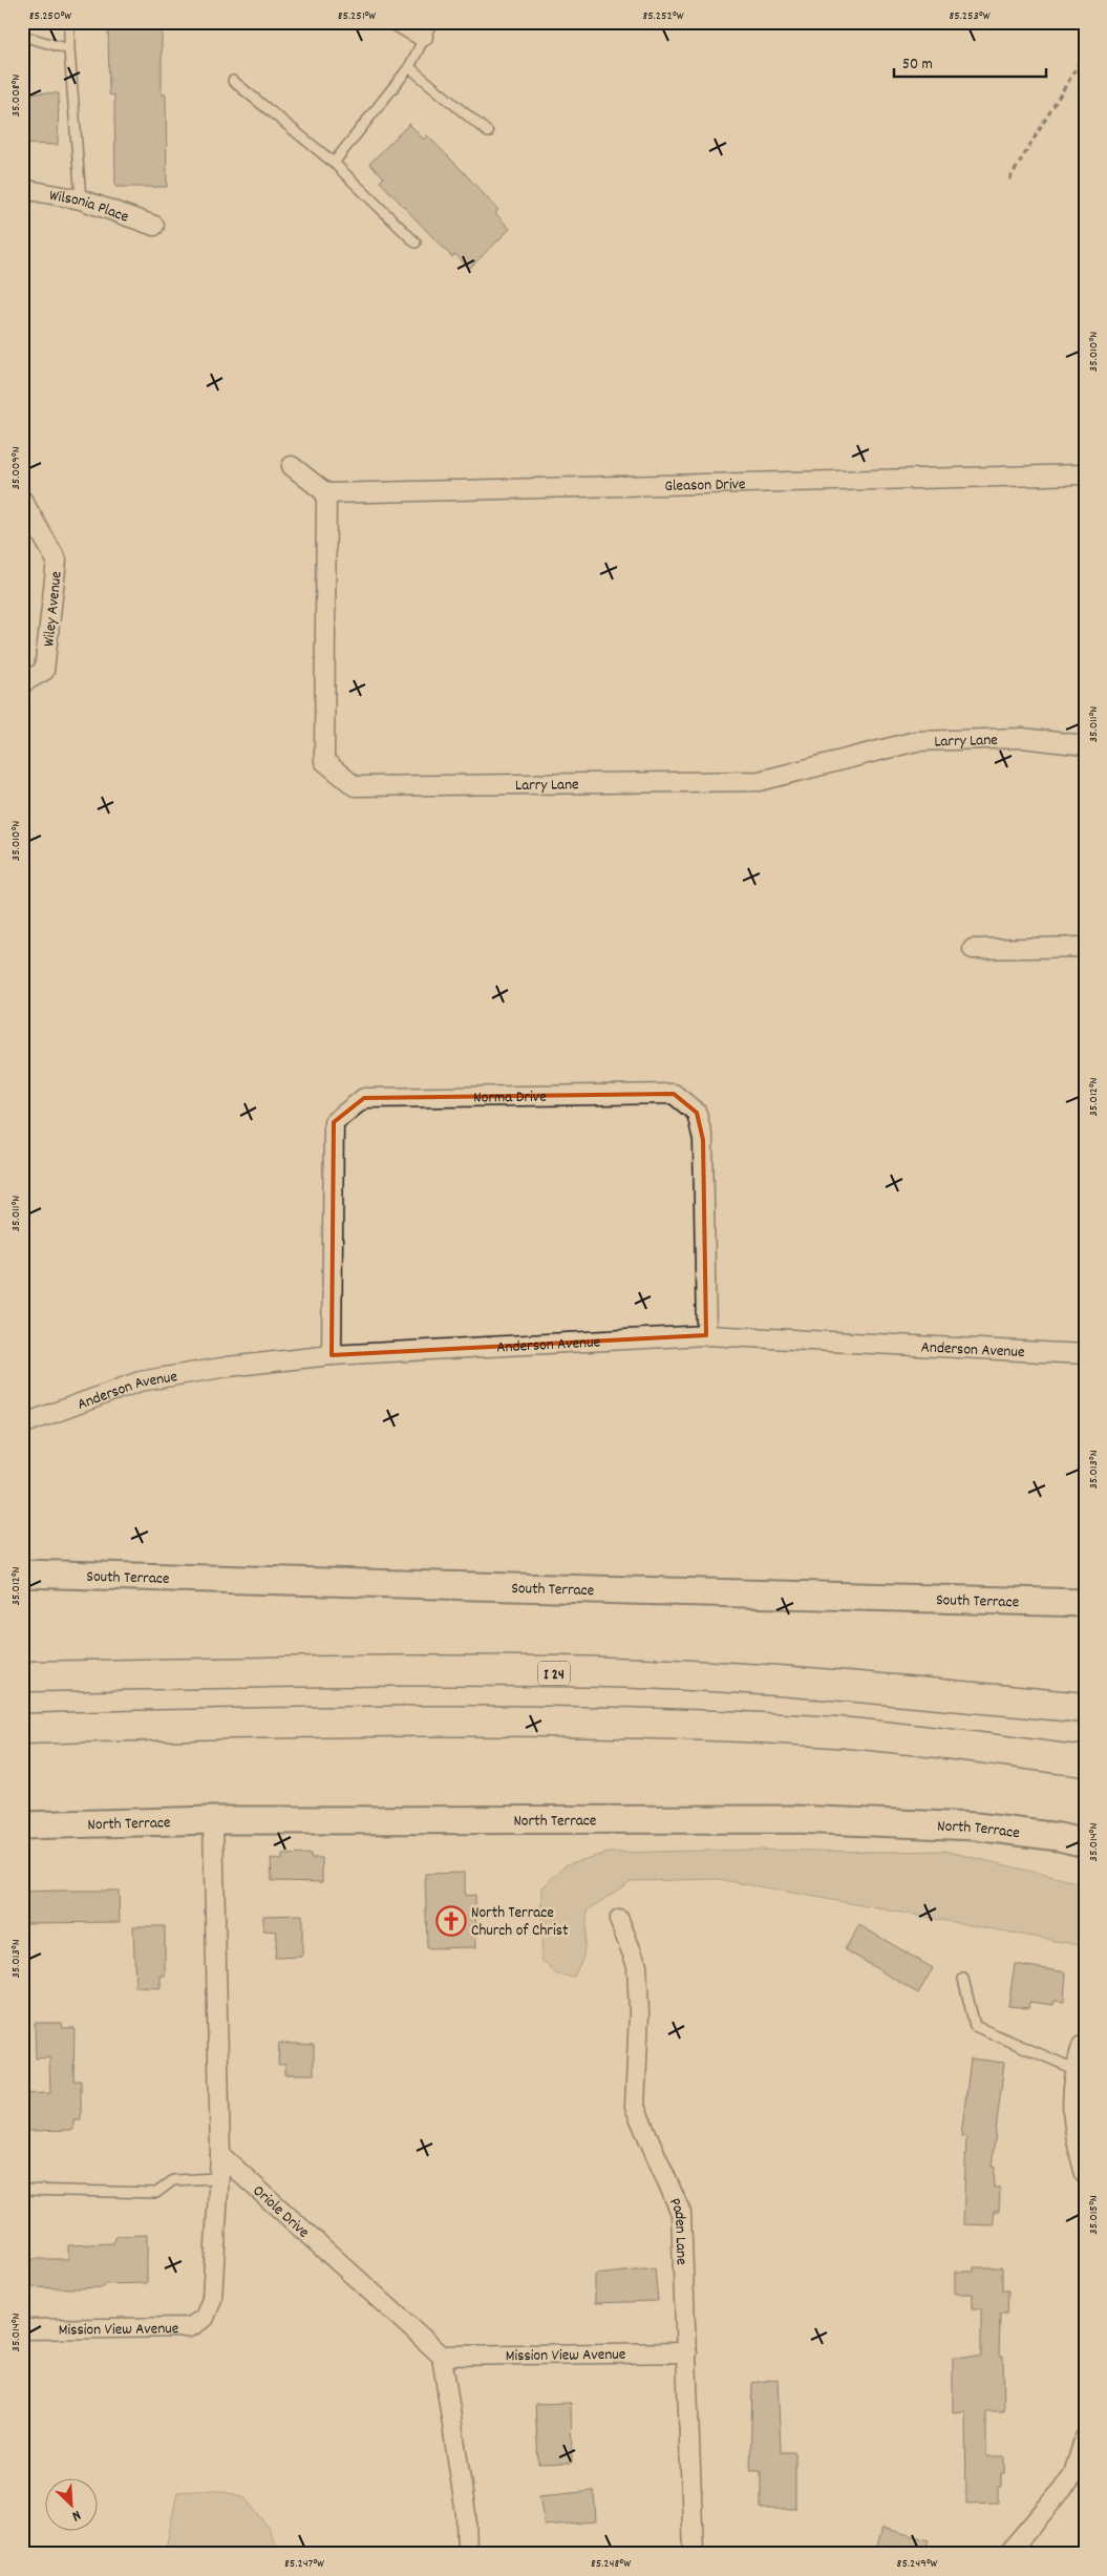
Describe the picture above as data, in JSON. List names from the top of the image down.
{
  "streets": {
    "highway": ["I 24"],
    "street": [
      "Wilsonia Place",
      "Gleason Drive",
      "Wiley Avenue",
      "Larry Lane",
      "Norma Drive",
      "Anderson Avenue",
      "South Terrace",
      "North Terrace",
      "Oriole Drive",
      "Paden Lane",
      "Mission View Avenue"
    ]
  },
  "crossings": [
    ["Gleason Drive", "Larry Lane"],
    ["Norma Drive", "Anderson Avenue"],
    ["Oriole Drive", "Mission View Avenue"],
    ["Paden Lane", "Mission View Avenue"]
  ],
  "places": {
    "church": ["North Terrace Church of Christ"]
  },
  "scale_bar": "50 m",
  "north": "bottom right",
  "coordinates": [
    "85.250°W",
    "85.251°W",
    "85.252°W",
    "85.253°W",
    "35.008°N",
    "35.010°N",
    "35.009°N",
    "35.011°N",
    "35.012°N",
    "35.013°N",
    "35.014°N",
    "35.015°N",
    "85.247°W",
    "85.248°W",
    "85.249°W"
  ]
}
